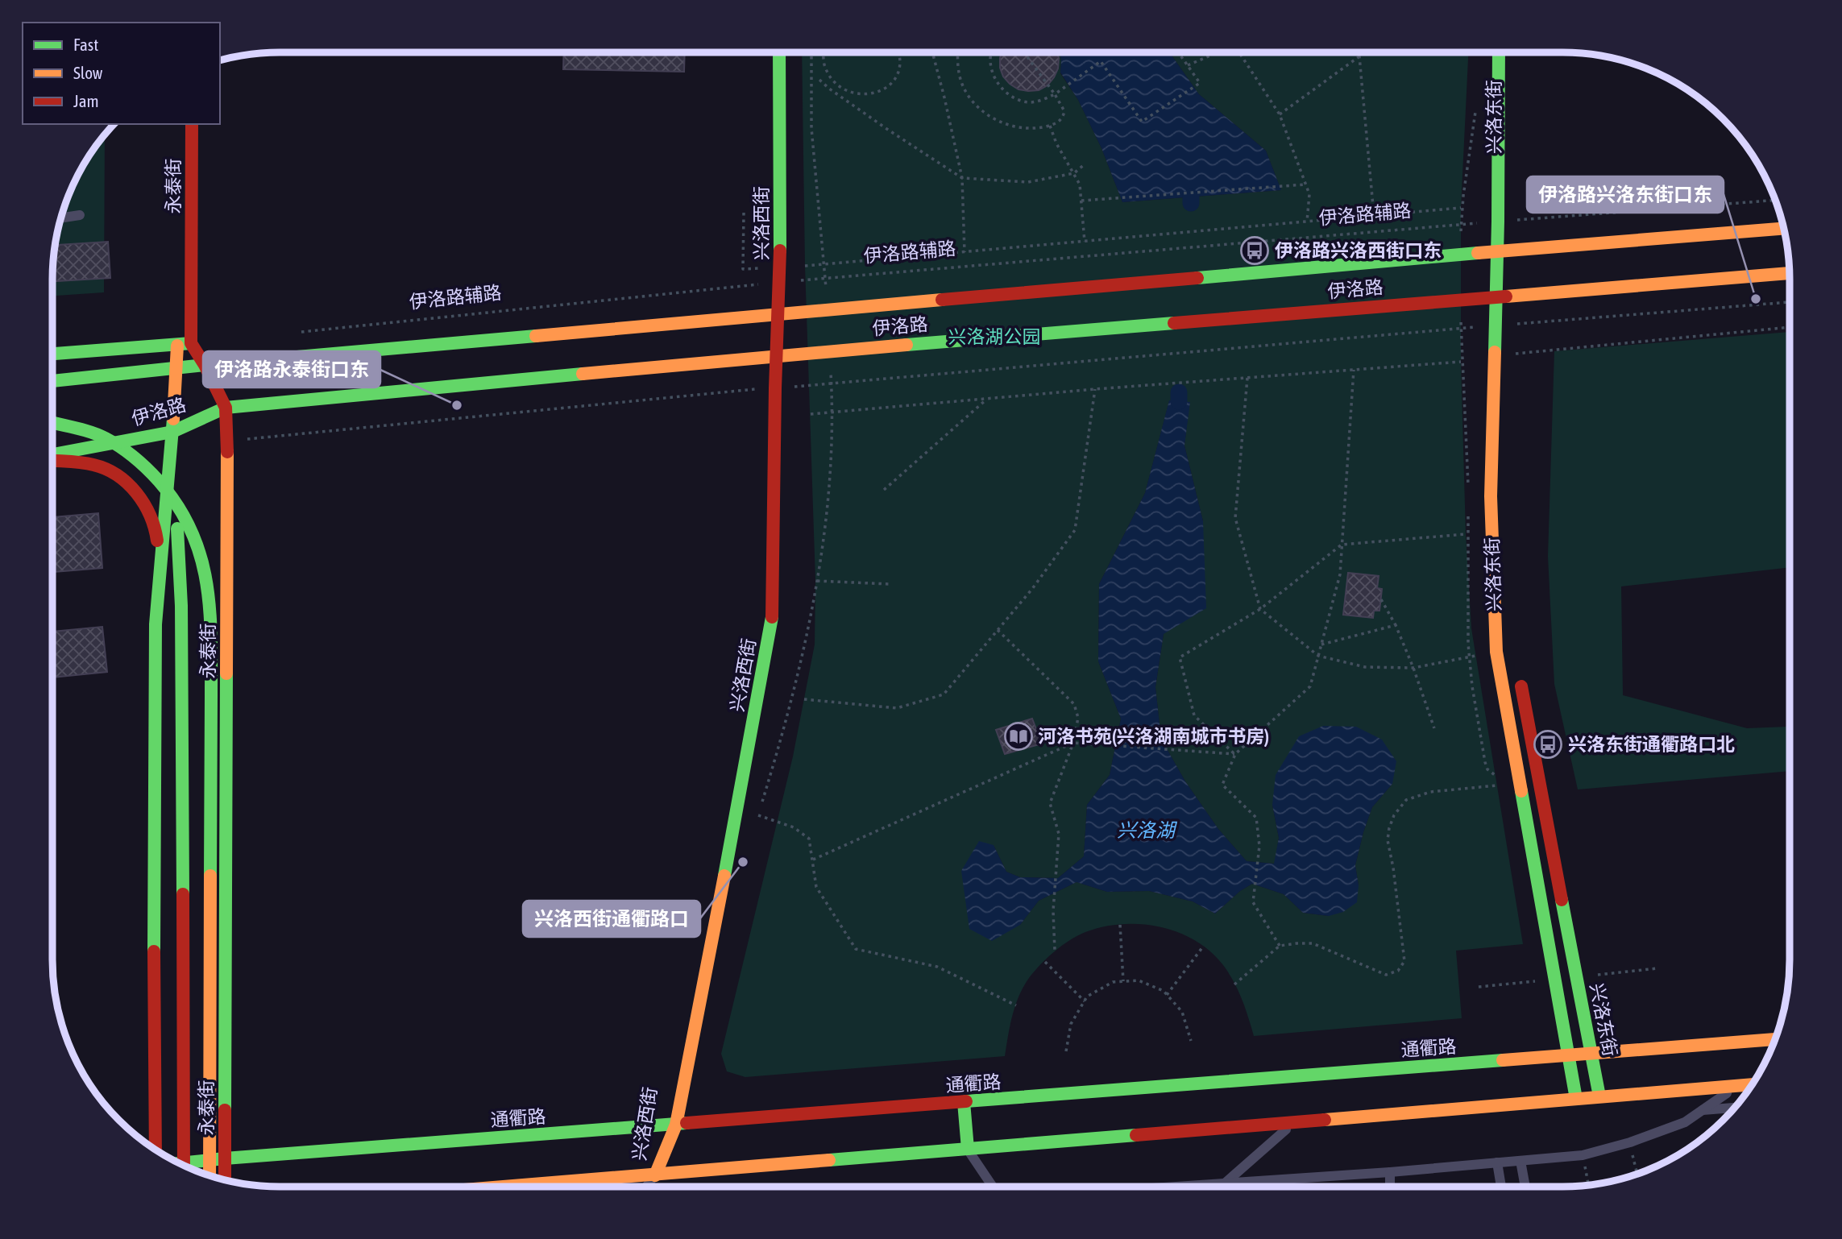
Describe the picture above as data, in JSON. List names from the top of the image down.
{
  "streets": {
    "street": [
      "兴洛东街",
      "永泰街",
      "兴洛西街",
      "伊洛路",
      "通衢路"
    ],
    "path": ["伊洛路辅路"]
  },
  "crossings": [
    ["兴洛东街", "伊洛路辅路"],
    ["兴洛东街", "伊洛路"],
    ["兴洛东街", "通衢路"],
    ["永泰街", "伊洛路"],
    ["永泰街", "通衢路"],
    ["伊洛路辅路", "兴洛西街"],
    ["兴洛西街", "伊洛路"],
    ["兴洛西街", "通衢路"]
  ],
  "water": ["兴洛湖"],
  "parks": ["兴洛湖公园"],
  "places": {
    "bus stop": ["伊洛路兴洛西街口东", "兴洛东街通衢路口北"],
    "other": ["伊洛路兴洛东街口东", "伊洛路永泰街口东", "兴洛西街通衢路口"],
    "library": ["河洛书苑(兴洛湖南城市书房)"]
  },
  "legend": ["Fast", "Slow", "Jam"]
}
